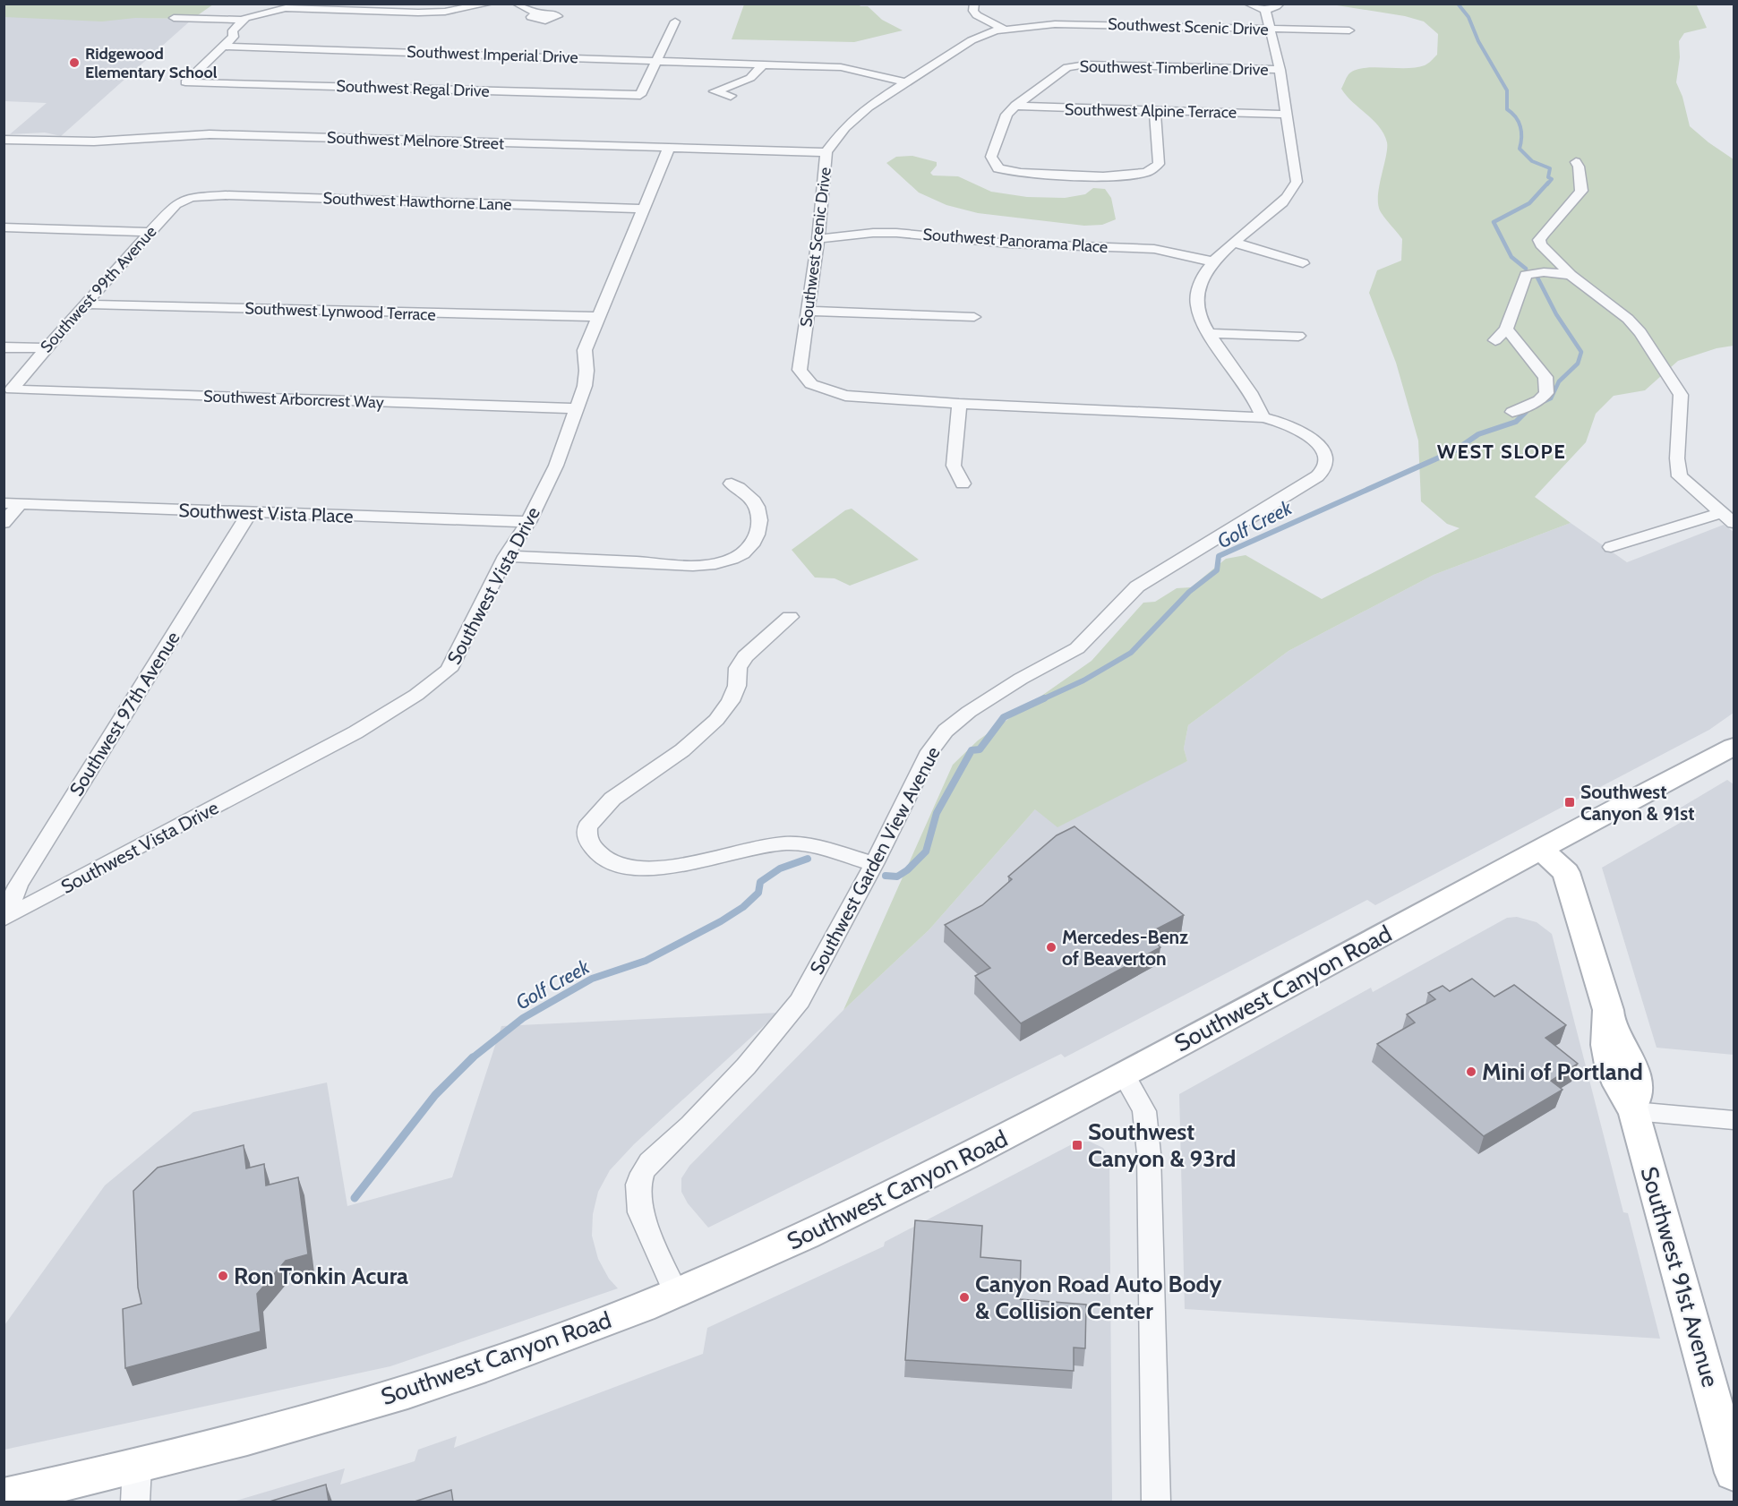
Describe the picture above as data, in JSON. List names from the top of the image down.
{
  "streets": {
    "main road": ["Southwest Canyon Road", "Southwest 91st Avenue"],
    "street": [
      "Southwest Scenic Drive",
      "Southwest Imperial Drive",
      "Southwest Timberline Drive",
      "Southwest Regal Drive",
      "Southwest Alpine Terrace",
      "Southwest Melnore Street",
      "Southwest Hawthorne Lane",
      "Southwest Panorama Place",
      "Southwest 99th Avenue",
      "Southwest Lynwood Terrace",
      "Southwest Arborcrest Way",
      "Southwest Vista Place",
      "Southwest Vista Drive",
      "Southwest 97th Avenue",
      "Southwest Garden View Avenue"
    ]
  },
  "crossings": [
    ["Southwest Scenic Drive", "Southwest Imperial Drive"],
    ["Southwest Scenic Drive", "Southwest Melnore Street"],
    ["Southwest Scenic Drive", "Southwest Panorama Place"],
    ["Southwest Scenic Drive", "Southwest Garden View Avenue"],
    ["Southwest Imperial Drive", "Southwest Regal Drive"],
    ["Southwest Timberline Drive", "Southwest Alpine Terrace"],
    ["Southwest Melnore Street", "Southwest Vista Drive"],
    ["Southwest Hawthorne Lane", "Southwest 99th Avenue"],
    ["Southwest Hawthorne Lane", "Southwest Vista Drive"],
    ["Southwest 99th Avenue", "Southwest Lynwood Terrace"],
    ["Southwest 99th Avenue", "Southwest Arborcrest Way"],
    ["Southwest Lynwood Terrace", "Southwest Vista Drive"],
    ["Southwest Arborcrest Way", "Southwest Vista Drive"],
    ["Southwest Vista Place", "Southwest Vista Drive"],
    ["Southwest Vista Place", "Southwest 97th Avenue"],
    ["Southwest Vista Drive", "Southwest 97th Avenue"],
    ["Southwest Garden View Avenue", "Southwest Canyon Road"],
    ["Southwest Canyon Road", "Southwest 91st Avenue"]
  ],
  "districts": ["WEST SLOPE"],
  "water": ["Golf Creek"],
  "places": {
    "other": [
      "Ridgewood Elementary School",
      "Mercedes-Benz of Beaverton",
      "Mini of Portland",
      "Ron Tonkin Acura",
      "Canyon Road Auto Body & Collision Center"
    ],
    "transit": ["Southwest Canyon & 91st", "Southwest Canyon & 93rd"]
  }
}
